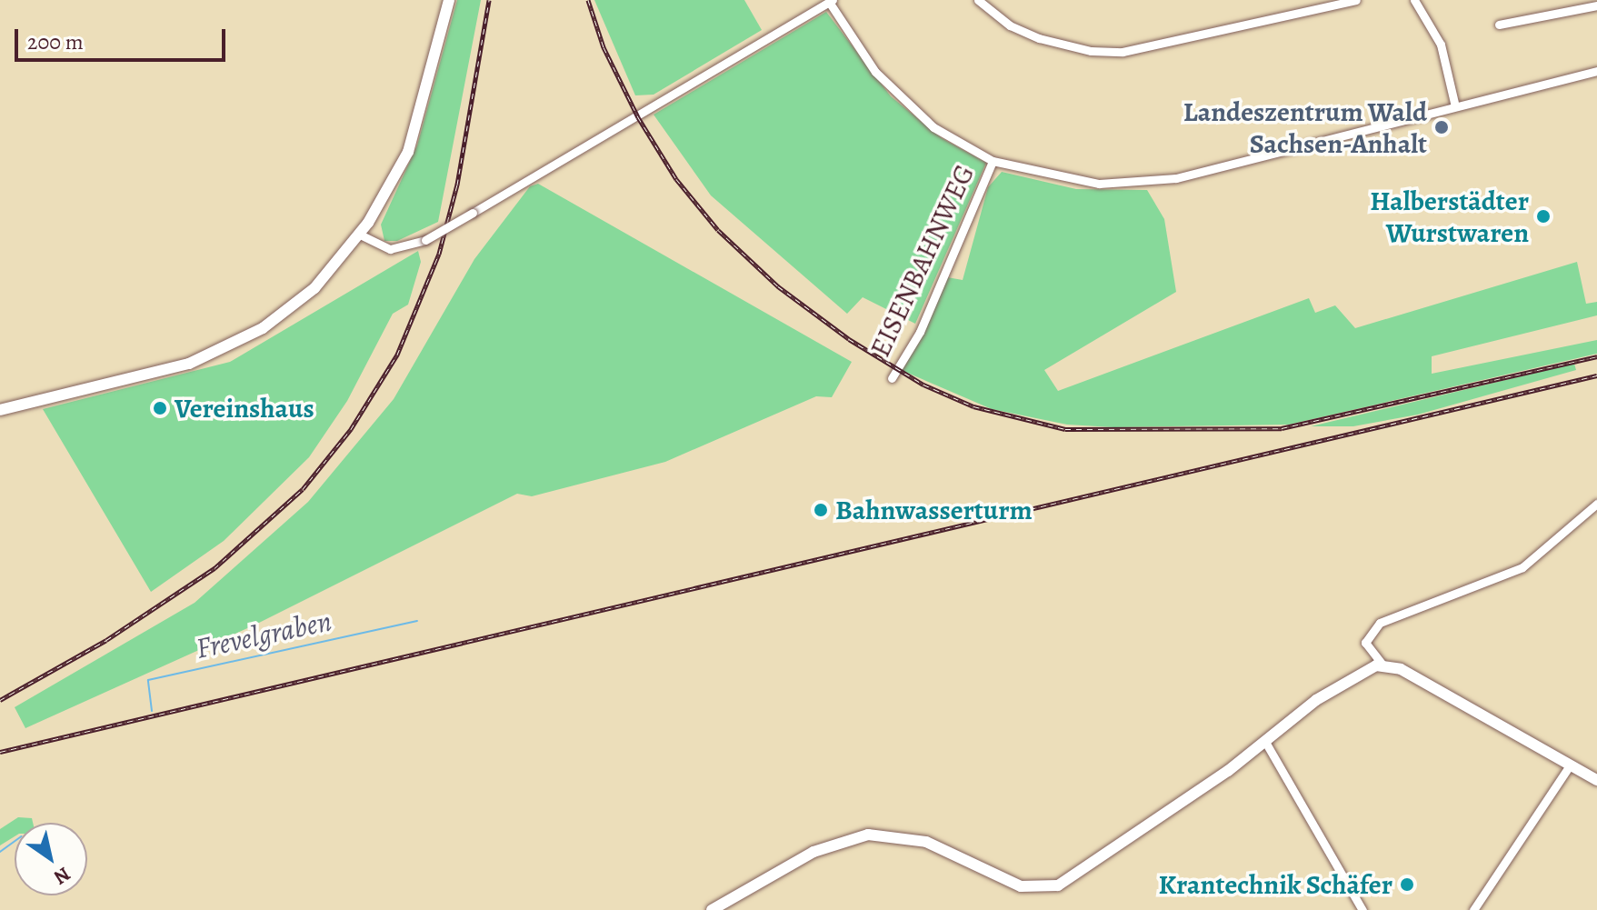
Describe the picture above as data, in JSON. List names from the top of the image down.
{
  "streets": {
    "street": ["EISENBAHNWEG"]
  },
  "water": ["Frevelgraben"],
  "places": [
    "Landeszentrum Wald Sachsen-Anhalt",
    "Halberstädter Wurstwaren",
    "Vereinshaus",
    "Bahnwasserturm",
    "Krantechnik Schäfer"
  ],
  "scale_bar": "200 m",
  "north": "bottom right"
}
